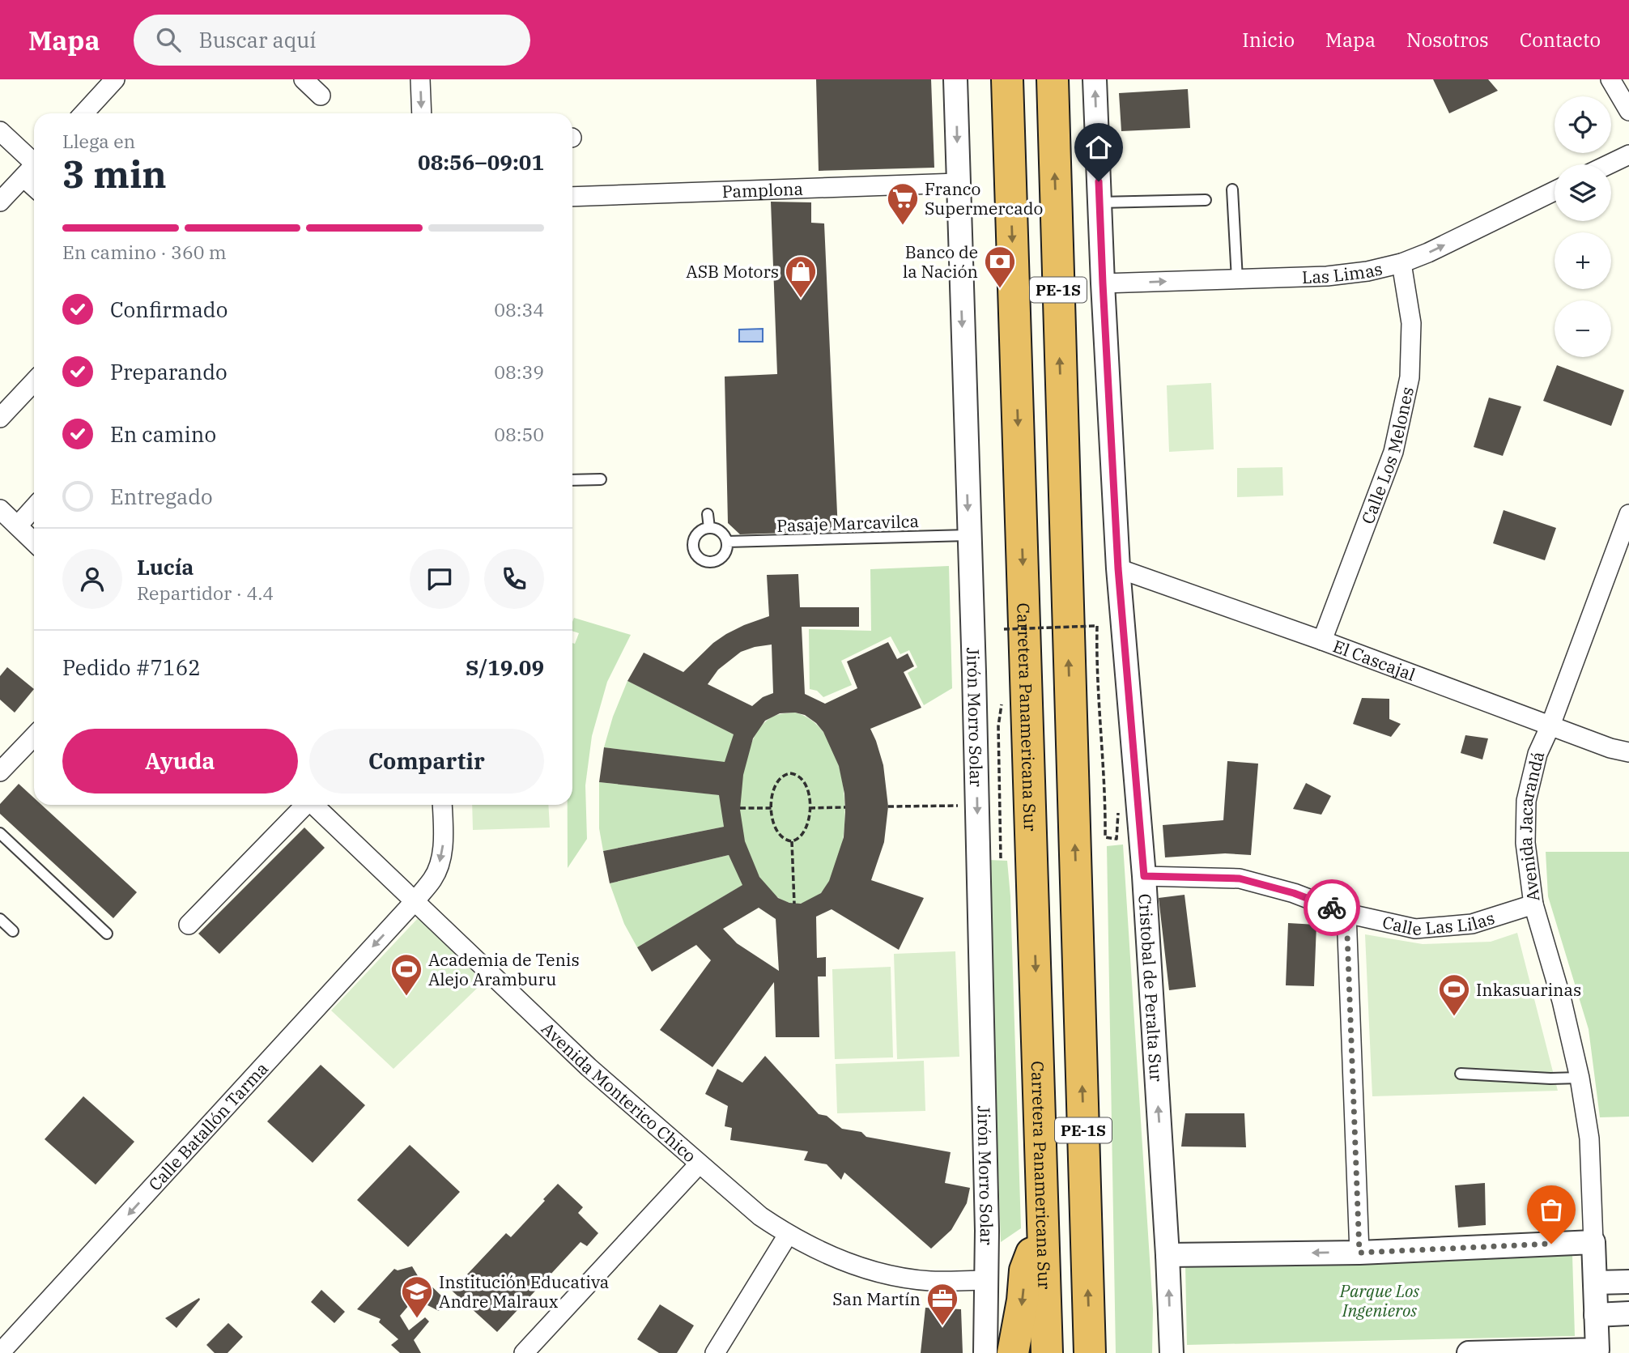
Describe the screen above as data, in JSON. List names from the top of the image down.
{
  "streets": {
    "highway": ["PE-1S", "Carretera Panamericana Sur"],
    "street": [
      "Pamplona",
      "Las Limas",
      "Calle Los Melones",
      "El Cascajal",
      "Jirón Morro Solar",
      "Avenida Jacarandá",
      "Calle Las Lilas",
      "Cristobal de Peralta Sur",
      "Avenida Monterico Chico",
      "Calle Batallón Tarma"
    ],
    "lane": ["Pasaje Marcavilca"]
  },
  "crossings": [
    ["Pamplona", "Jirón Morro Solar"],
    ["Las Limas", "Calle Los Melones"],
    ["Las Limas", "Cristobal de Peralta Sur"],
    ["Calle Los Melones", "El Cascajal"],
    ["Pasaje Marcavilca", "Jirón Morro Solar"],
    ["El Cascajal", "Avenida Jacarandá"],
    ["El Cascajal", "Cristobal de Peralta Sur"],
    ["Jirón Morro Solar", "Avenida Monterico Chico"],
    ["Avenida Jacarandá", "Calle Las Lilas"],
    ["Calle Las Lilas", "Cristobal de Peralta Sur"],
    ["Avenida Monterico Chico", "Calle Batallón Tarma"]
  ],
  "one_way": ["Las Limas", "Jirón Morro Solar", "Calle Batallón Tarma"],
  "parks": ["Parque Los Ingenieros"],
  "places": {
    "supermarket": ["Franco Supermercado"],
    "bank": ["Banco de la Nación"],
    "shop": ["ASB Motors"],
    "sports": ["Academia de Tenis Alejo Aramburu", "Inkasuarinas"],
    "school or university": ["Institución Educativa Andre Malraux"],
    "office": ["San Martín"]
  },
  "page": {
    "header": "Mapa",
    "search": "Buscar aquí",
    "nav": [
      "Inicio",
      "Mapa",
      "Nosotros",
      "Contacto"
    ],
    "map_buttons": ["+", "−"],
    "heading": ["3 min", "Llega en", "08:56–09:01"],
    "panel": [
      "Lucía",
      "Repartidor · 4.4",
      "Pedido #7162",
      "S/19.09"
    ],
    "bar": "En camino · 360 m",
    "list": [
      ["Confirmado", "08:34"],
      ["Preparando", "08:39"],
      ["En camino", "08:50"],
      "Entregado"
    ],
    "buttons": ["Ayuda", "Compartir"]
  }
}
